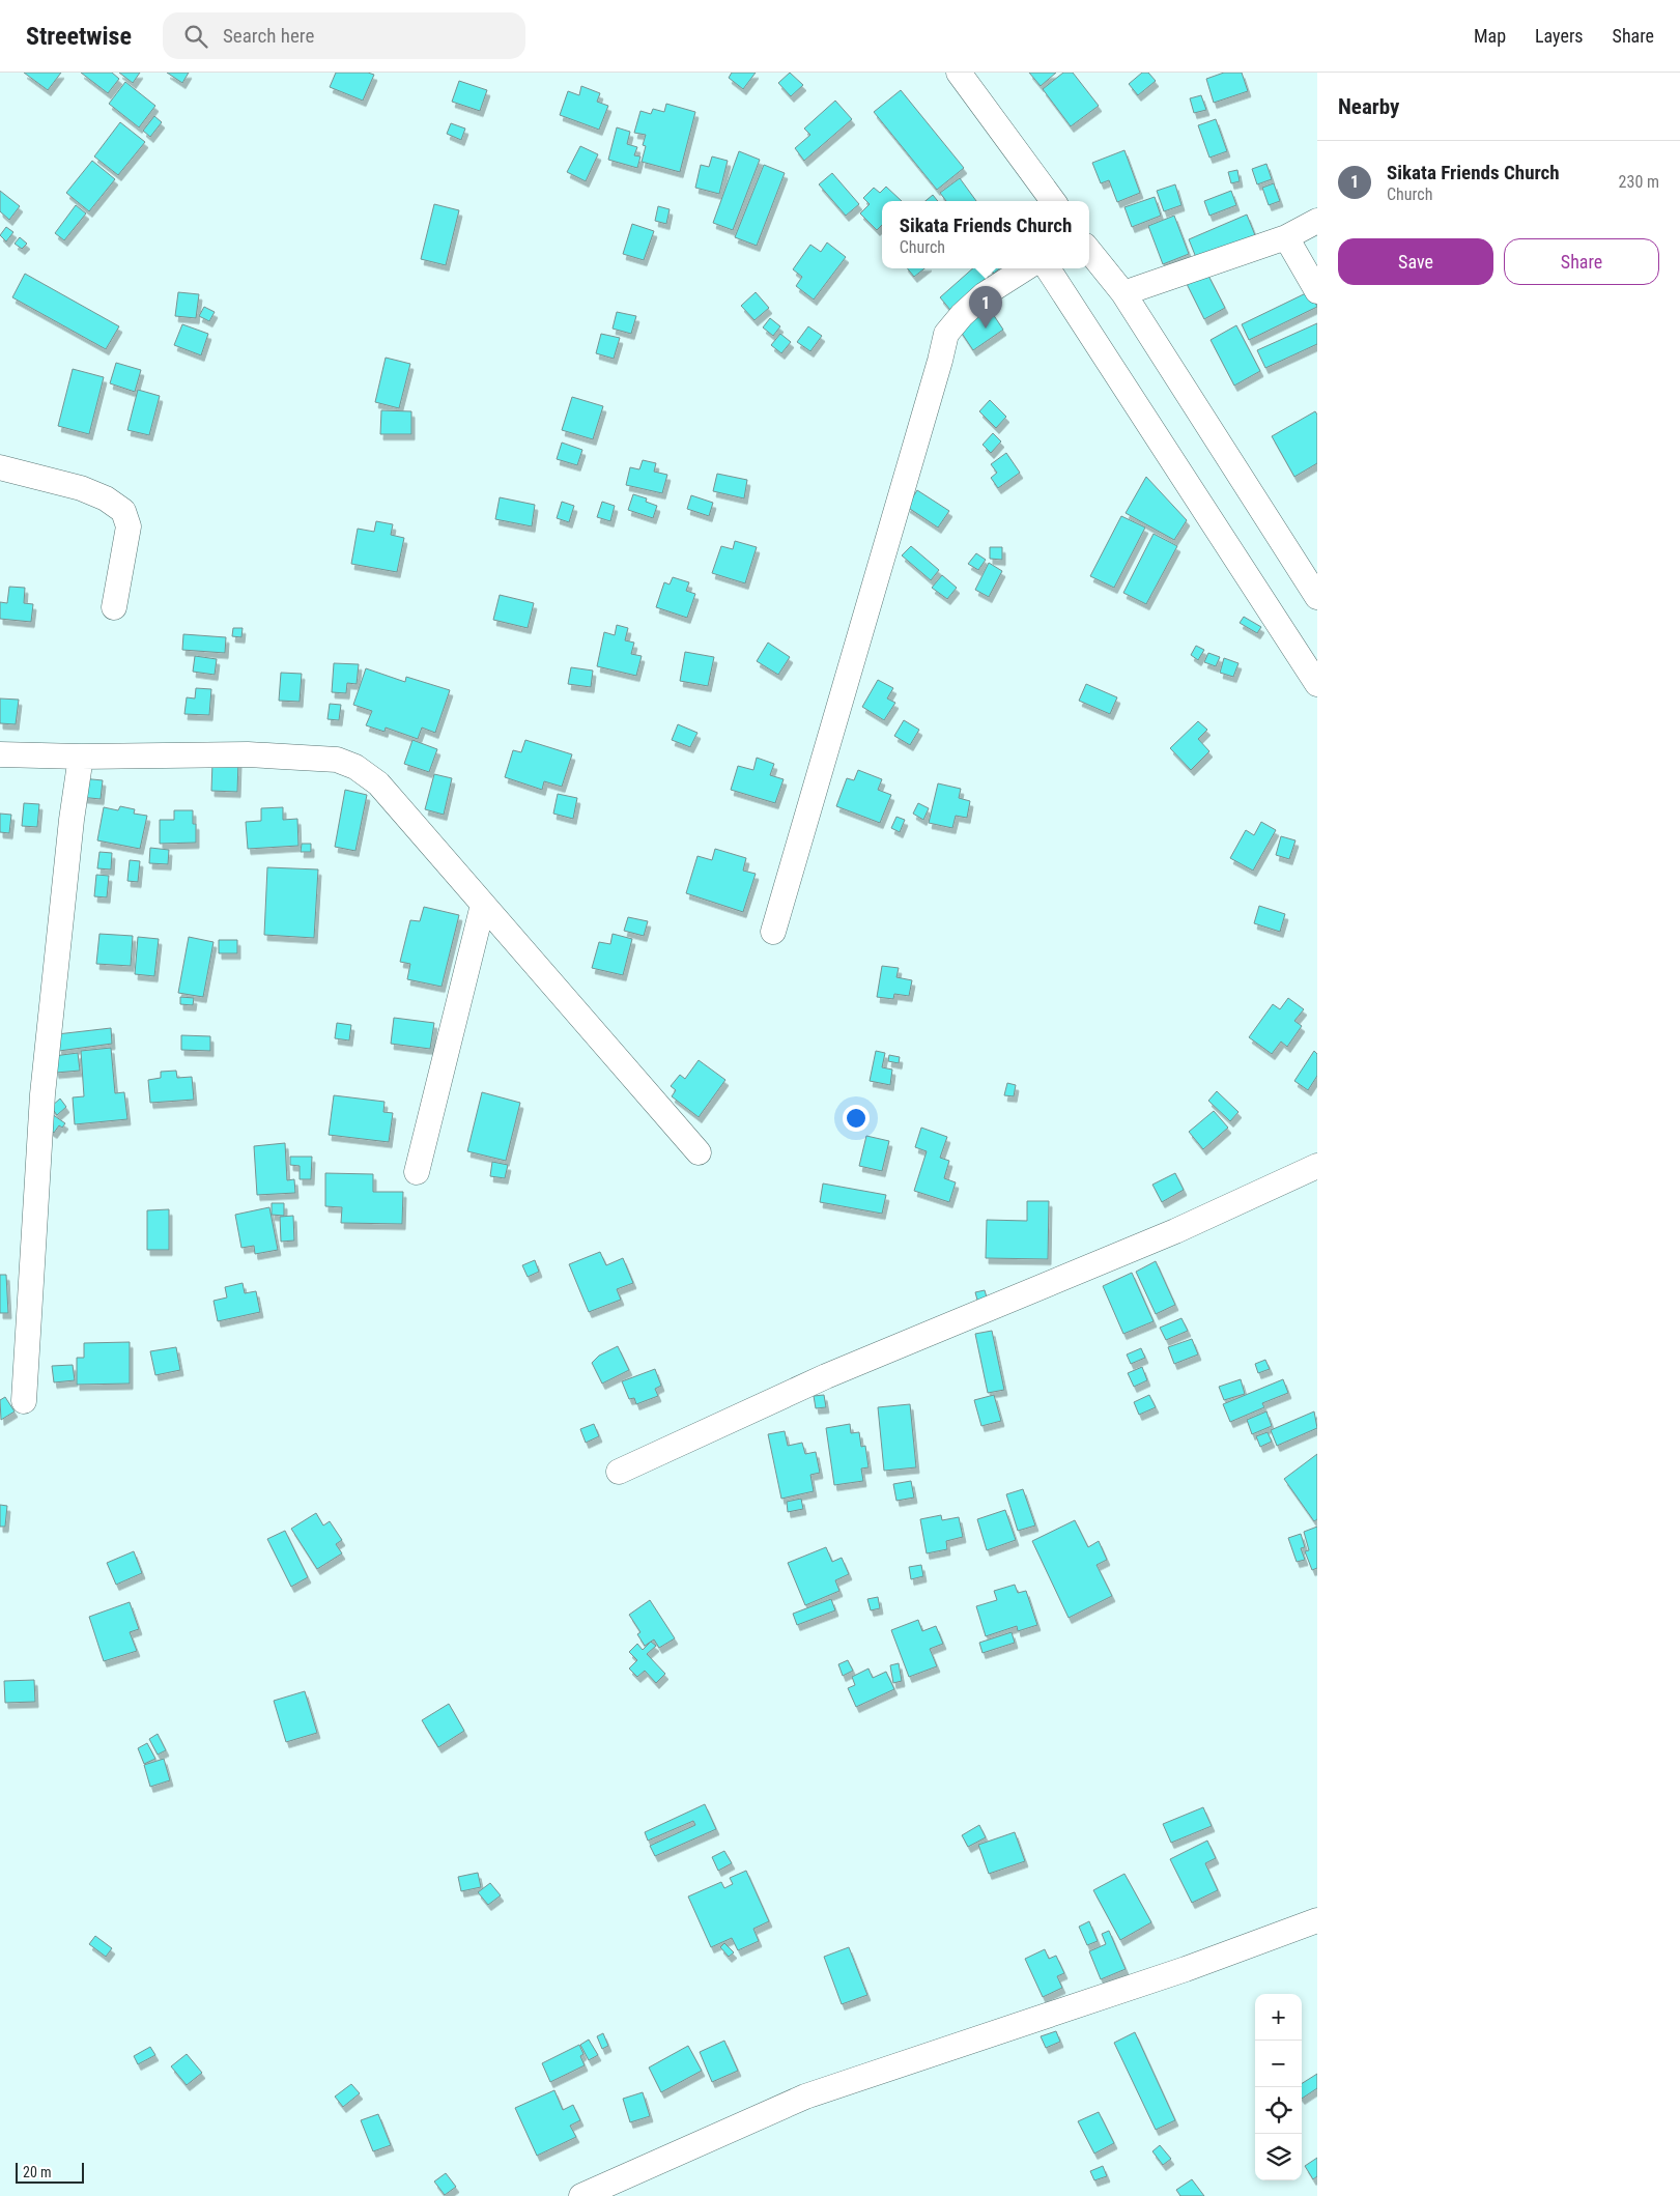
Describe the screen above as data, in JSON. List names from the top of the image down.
{
  "scale_bar": "20 m",
  "page": {
    "header": "Streetwise",
    "search": "Search here",
    "nav": ["Map", "Layers", "Share"],
    "heading": "Nearby",
    "list": [
      {
        "mark": "1",
        "name": "Sikata Friends Church",
        "note": "Church",
        "value": "230 m"
      }
    ],
    "popup": ["Sikata Friends Church", "Church"],
    "buttons": ["Save", "Share"],
    "pins": "1",
    "map_buttons": ["+", "−"],
    "scale": "20 m"
  }
}
